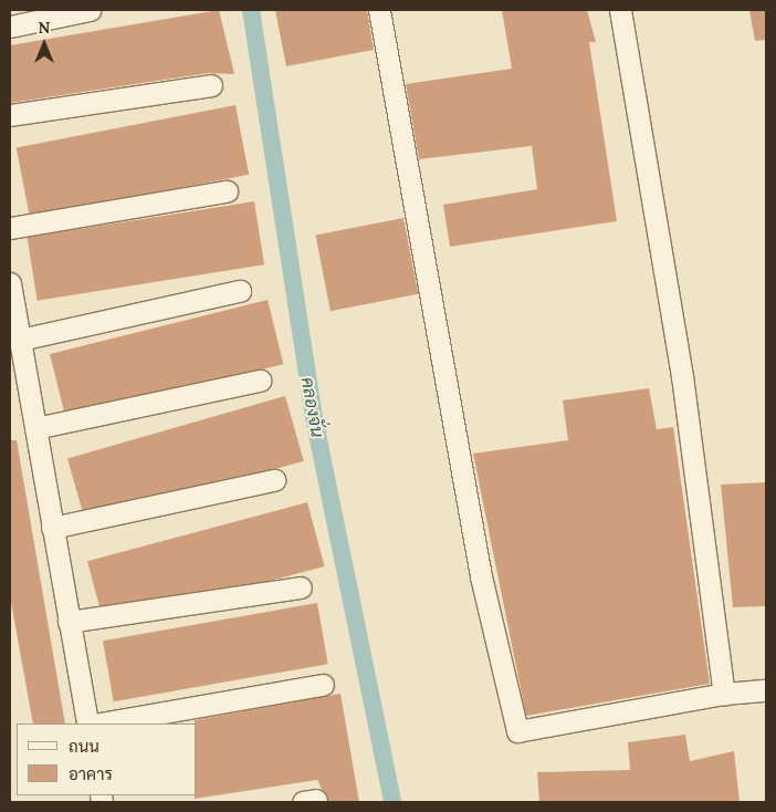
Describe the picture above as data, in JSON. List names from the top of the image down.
{
  "water": ["คลองจั่น"],
  "legend": ["ถนน", "อาคาร"],
  "north": "top"
}
